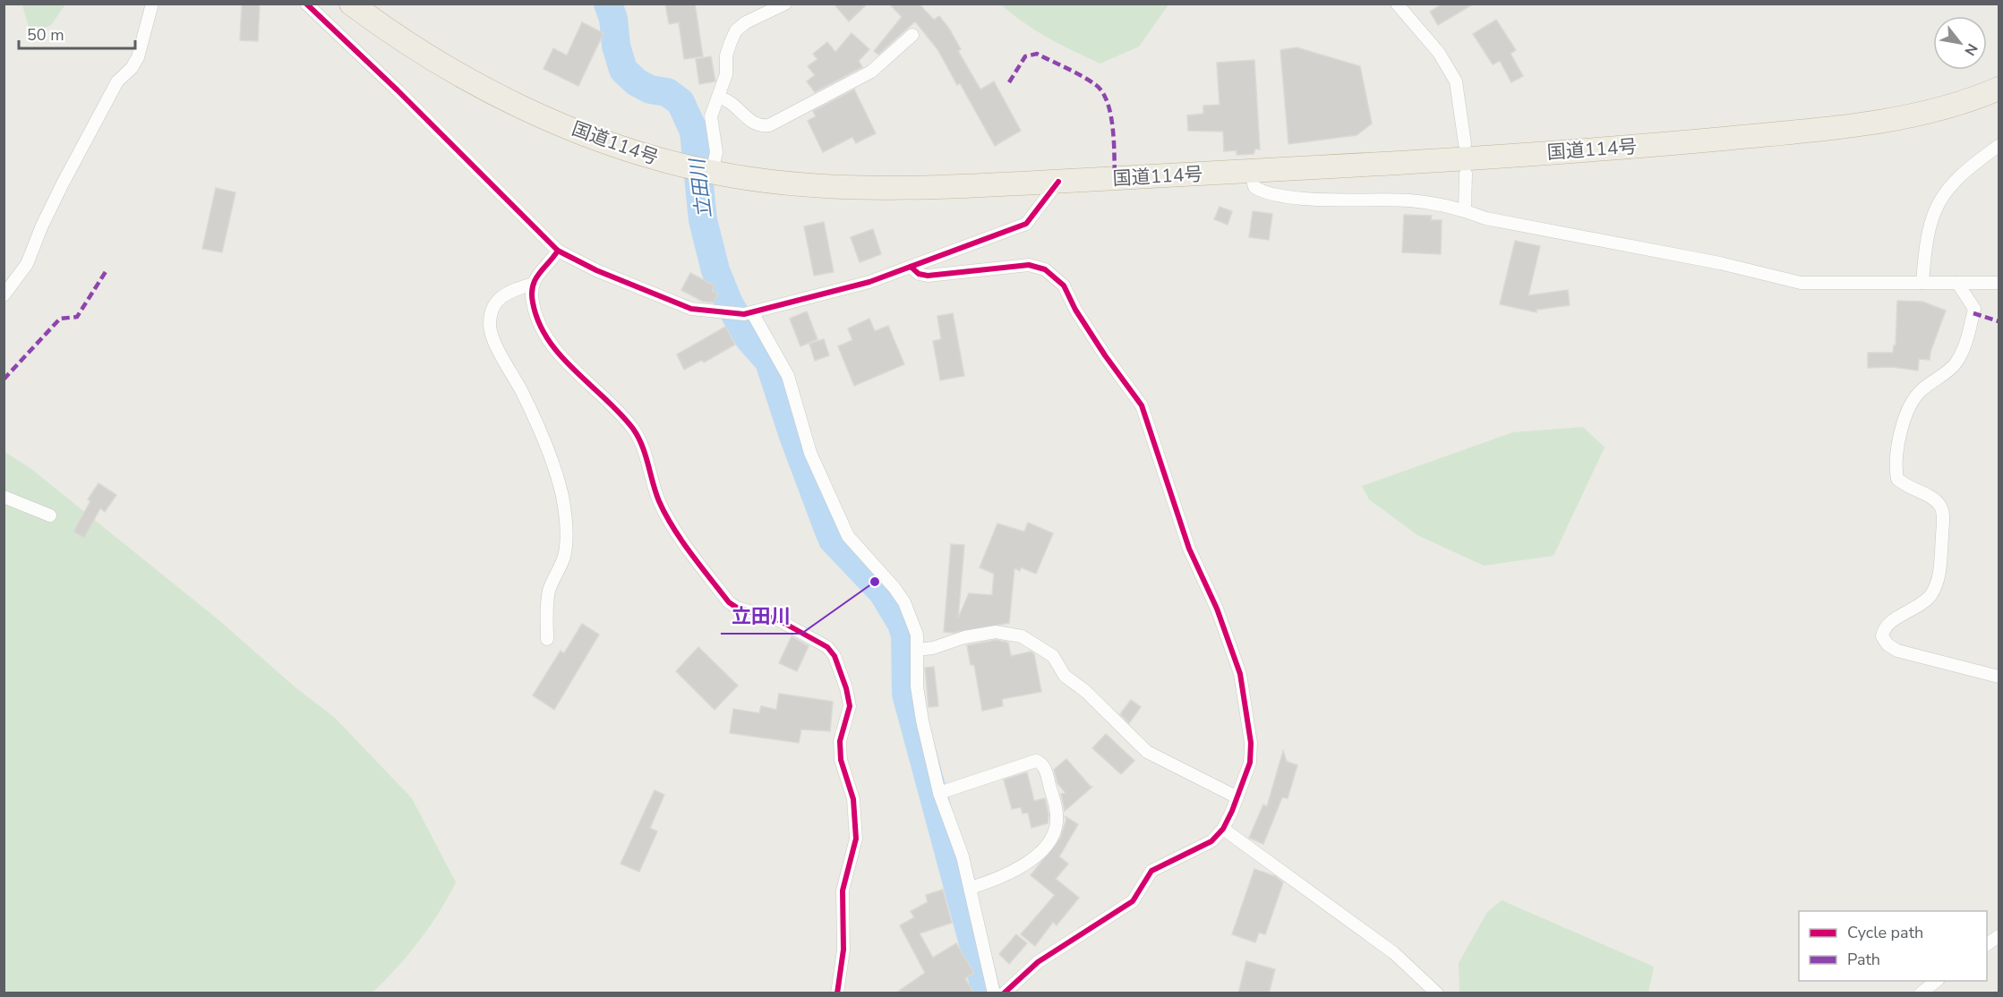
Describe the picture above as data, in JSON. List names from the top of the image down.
{
  "streets": {
    "highway": ["国道114号"]
  },
  "water": ["立田川"],
  "places": ["立田川"],
  "legend": ["Cycle path", "Path"],
  "scale_bar": "50 m",
  "north": "bottom right"
}
